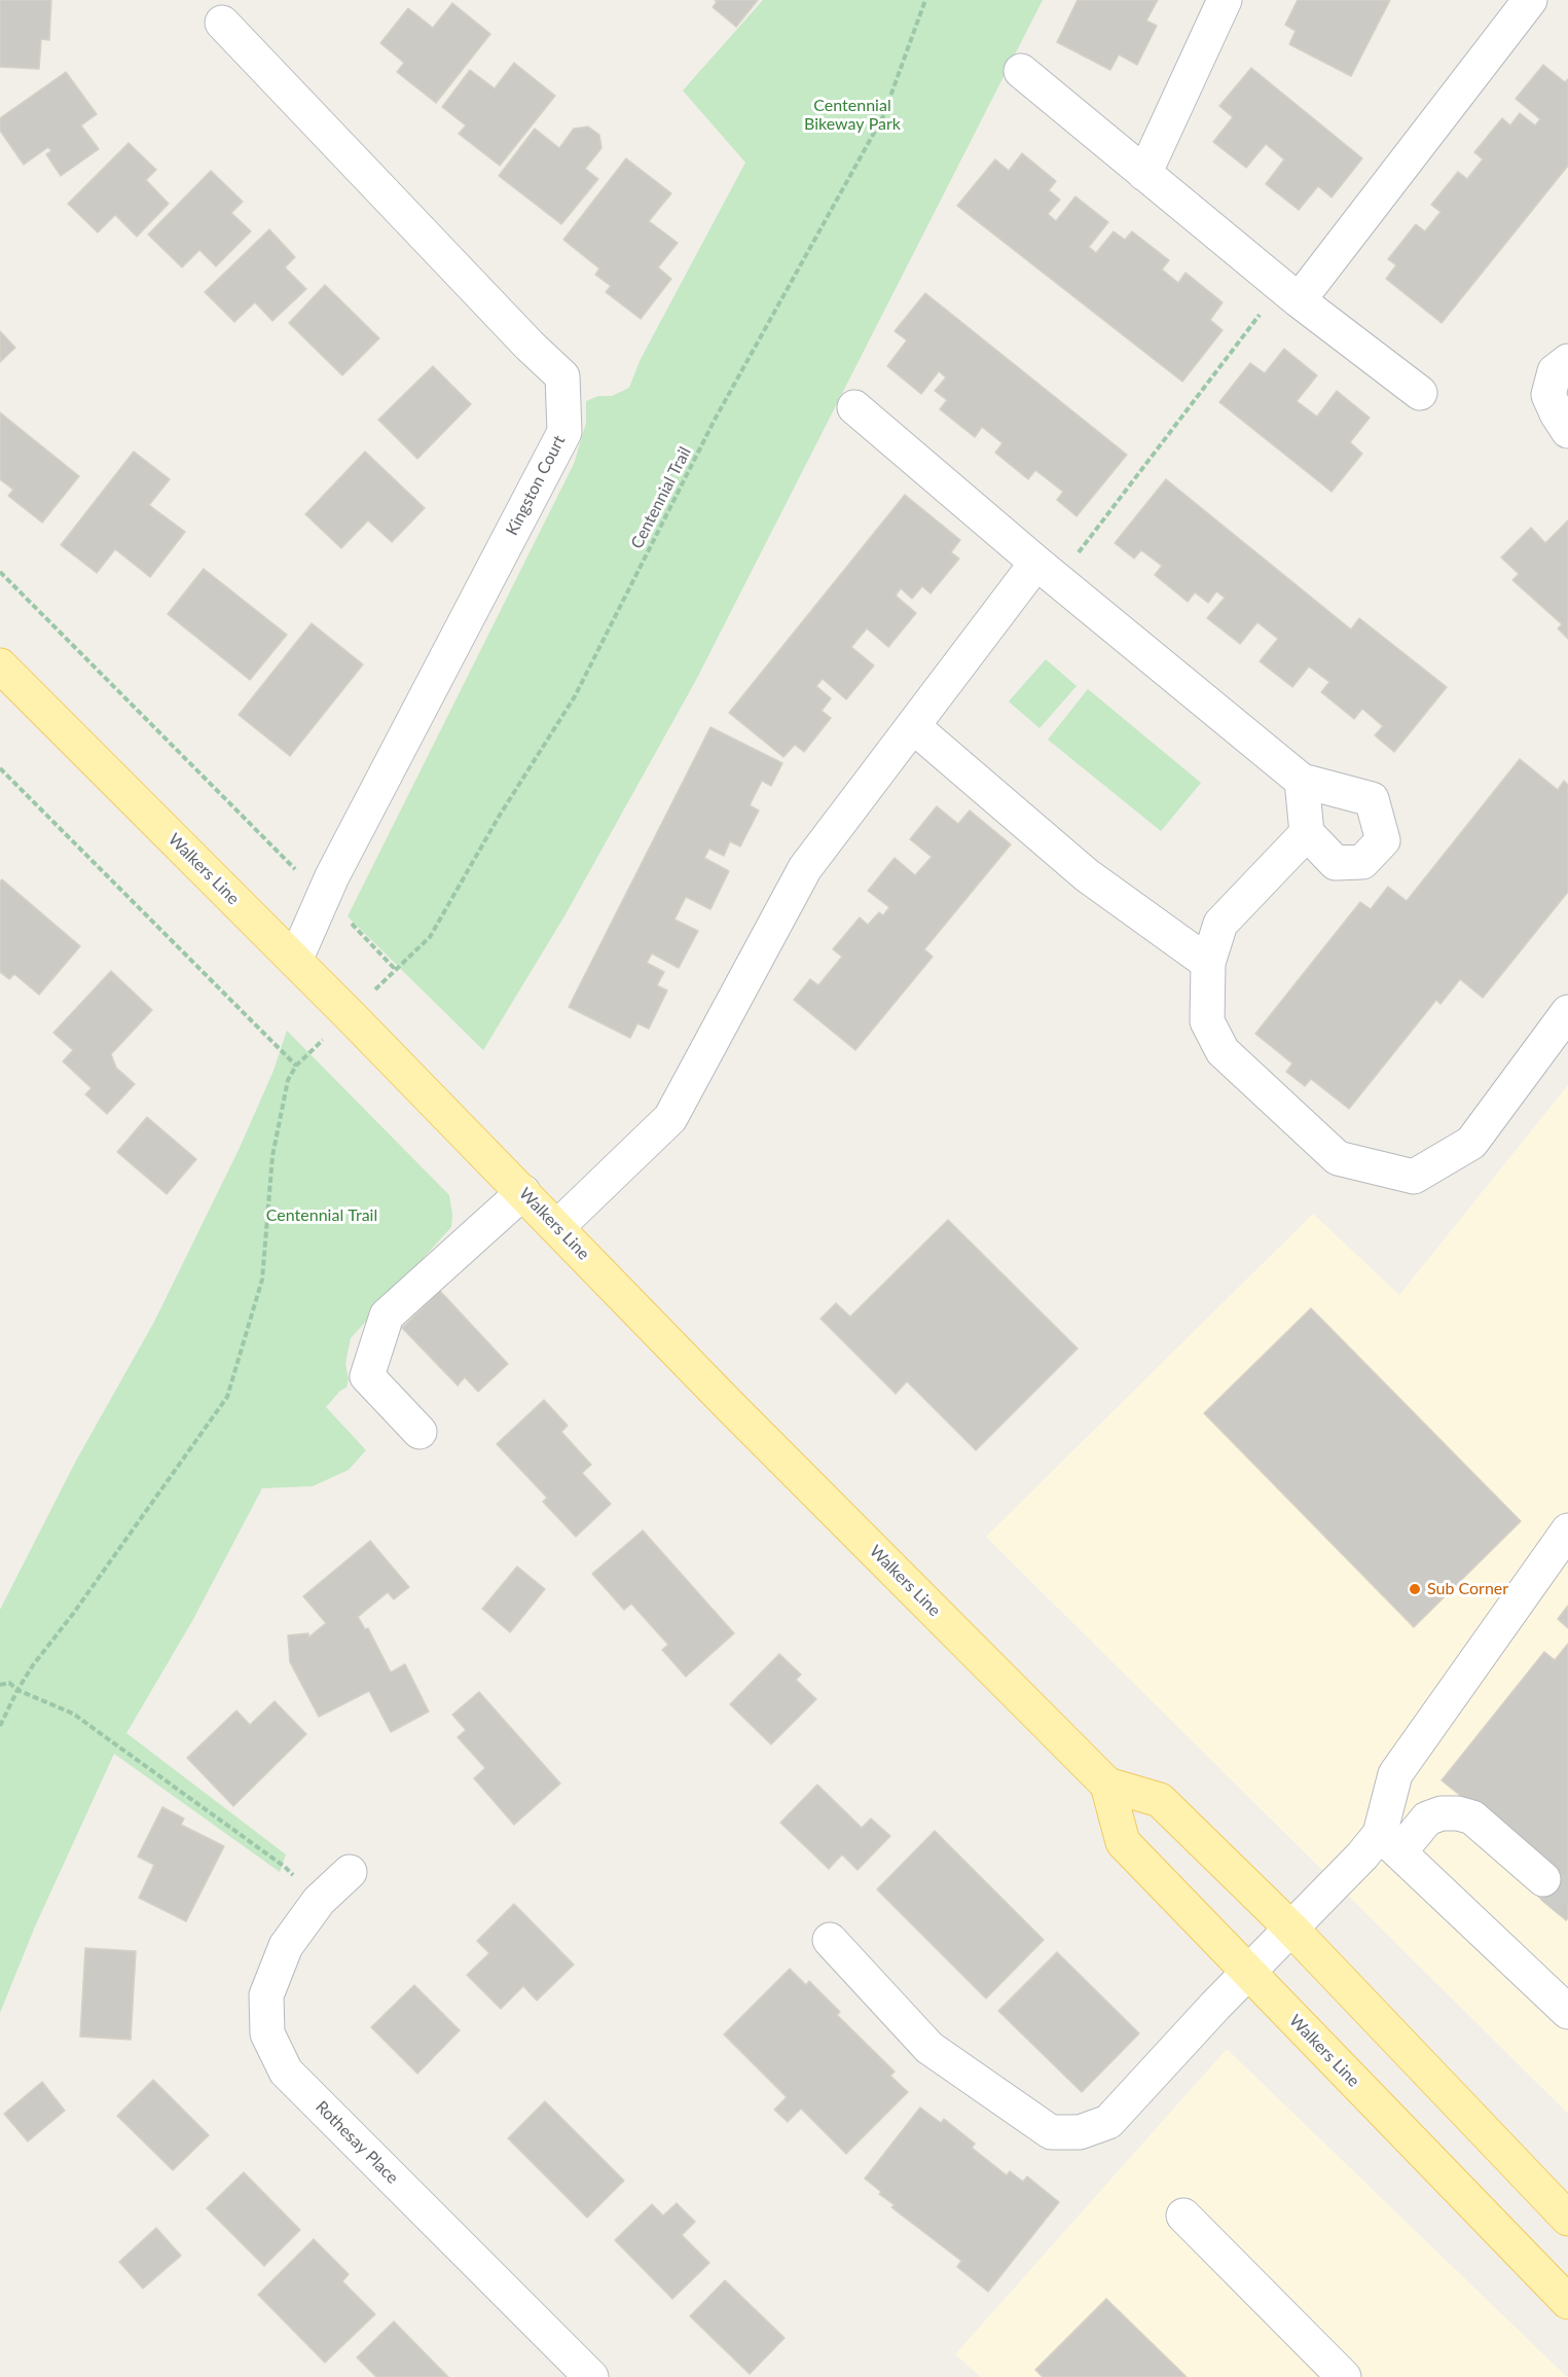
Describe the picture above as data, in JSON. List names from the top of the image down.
{
  "streets": {
    "main road": ["Walkers Line"],
    "street": ["Kingston Court", "Rothesay Place"],
    "path": ["Centennial Trail"]
  },
  "crossings": [
    ["Kingston Court", "Walkers Line"]
  ],
  "parks": ["Centennial Bikeway Park", "Centennial Trail"],
  "places": ["Sub Corner"]
}
